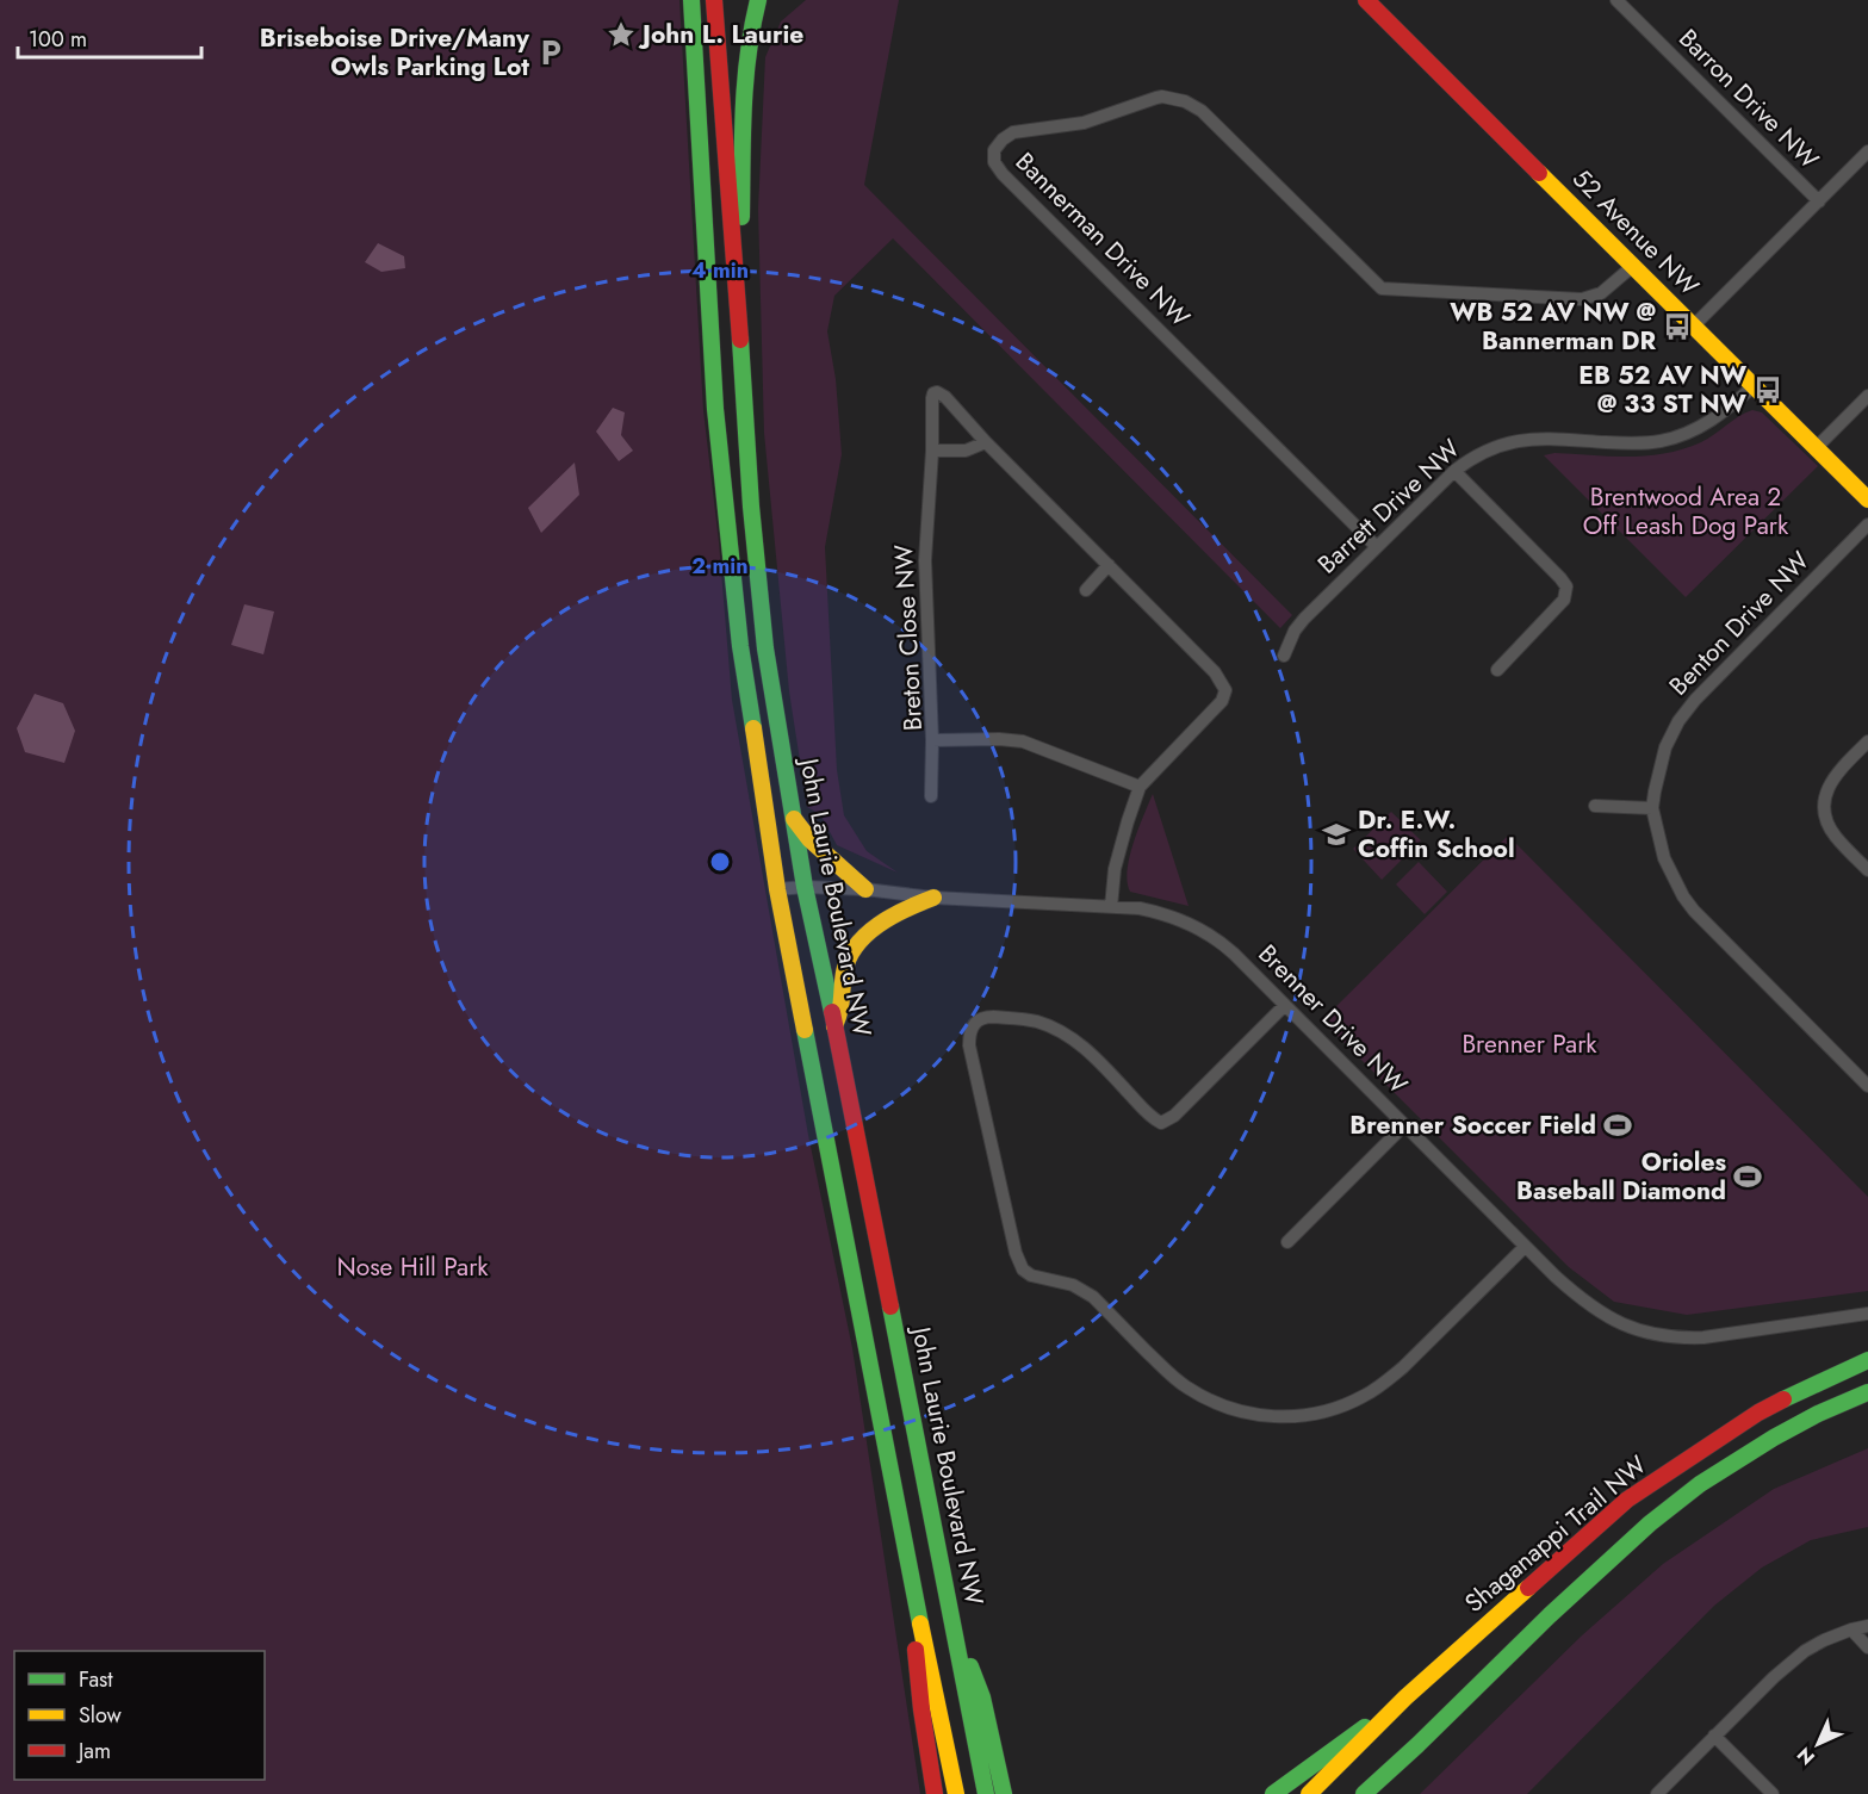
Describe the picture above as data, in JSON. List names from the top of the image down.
{
  "streets": {
    "main road": ["52 Avenue NW", "John Laurie Boulevard NW", "Shaganappi Trail NW"],
    "street": [
      "Barron Drive NW",
      "Bannerman Drive NW",
      "Barrett Drive NW",
      "Benton Drive NW",
      "Breton Close NW",
      "Brenner Drive NW"
    ]
  },
  "crossings": [
    ["52 Avenue NW", "Bannerman Drive NW"],
    ["52 Avenue NW", "Barrett Drive NW"],
    ["Bannerman Drive NW", "Barrett Drive NW"],
    ["Breton Close NW", "Brenner Drive NW"],
    ["John Laurie Boulevard NW", "Brenner Drive NW"]
  ],
  "parks": ["Brentwood Area 2 Off Leash Dog Park", "Brenner Park", "Nose Hill Park"],
  "places": {
    "place": ["John L. Laurie"],
    "parking": ["Briseboise Drive/Many Owls Parking Lot"],
    "bus stop": ["WB 52 AV NW @ Bannerman DR", "EB 52 AV NW @ 33 ST NW"],
    "school or university": ["Dr. E.W. Coffin School"],
    "sports": ["Brenner Soccer Field", "Orioles Baseball Diamond"]
  },
  "legend": ["Fast", "Slow", "Jam"],
  "scale_bar": "100 m",
  "north": "bottom left",
  "rings": ["4 min", "2 min"]
}
